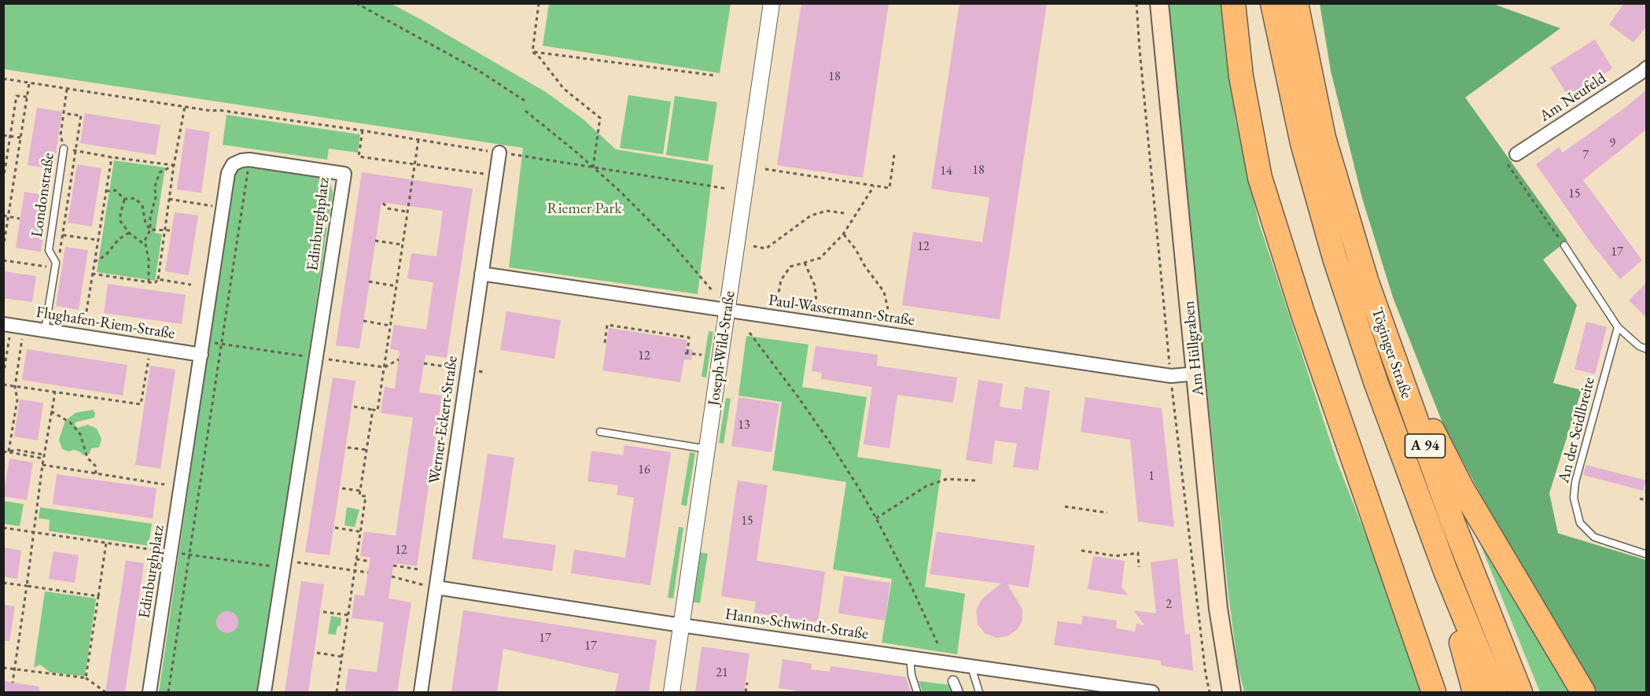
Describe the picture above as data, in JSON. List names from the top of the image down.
{
  "streets": {
    "highway": ["Töginger Straße", "A 94"],
    "main road": ["Am Hüllgraben"],
    "street": [
      "Am Neufeld",
      "Edinburghplatz",
      "Paul-Wassermann-Straße",
      "Flughafen-Riem-Straße",
      "Joseph-Wild-Straße",
      "Werner-Eckert-Straße",
      "Hanns-Schwindt-Straße"
    ],
    "lane": ["Londonstraße", "An der Seidlbreite"]
  },
  "crossings": [
    ["Londonstraße", "Flughafen-Riem-Straße"],
    ["Edinburghplatz", "Flughafen-Riem-Straße"],
    ["Paul-Wassermann-Straße", "Joseph-Wild-Straße"],
    ["Paul-Wassermann-Straße", "Am Hüllgraben"],
    ["Paul-Wassermann-Straße", "Werner-Eckert-Straße"],
    ["Joseph-Wild-Straße", "Hanns-Schwindt-Straße"],
    ["Werner-Eckert-Straße", "Hanns-Schwindt-Straße"]
  ],
  "parks": ["Riemer Park"],
  "house_numbers": [
    "18",
    "9",
    "7",
    "18",
    "14",
    "15",
    "12",
    "17",
    "12",
    "13",
    "16",
    "1",
    "15",
    "12",
    "2",
    "17",
    "17",
    "21"
  ]
}
